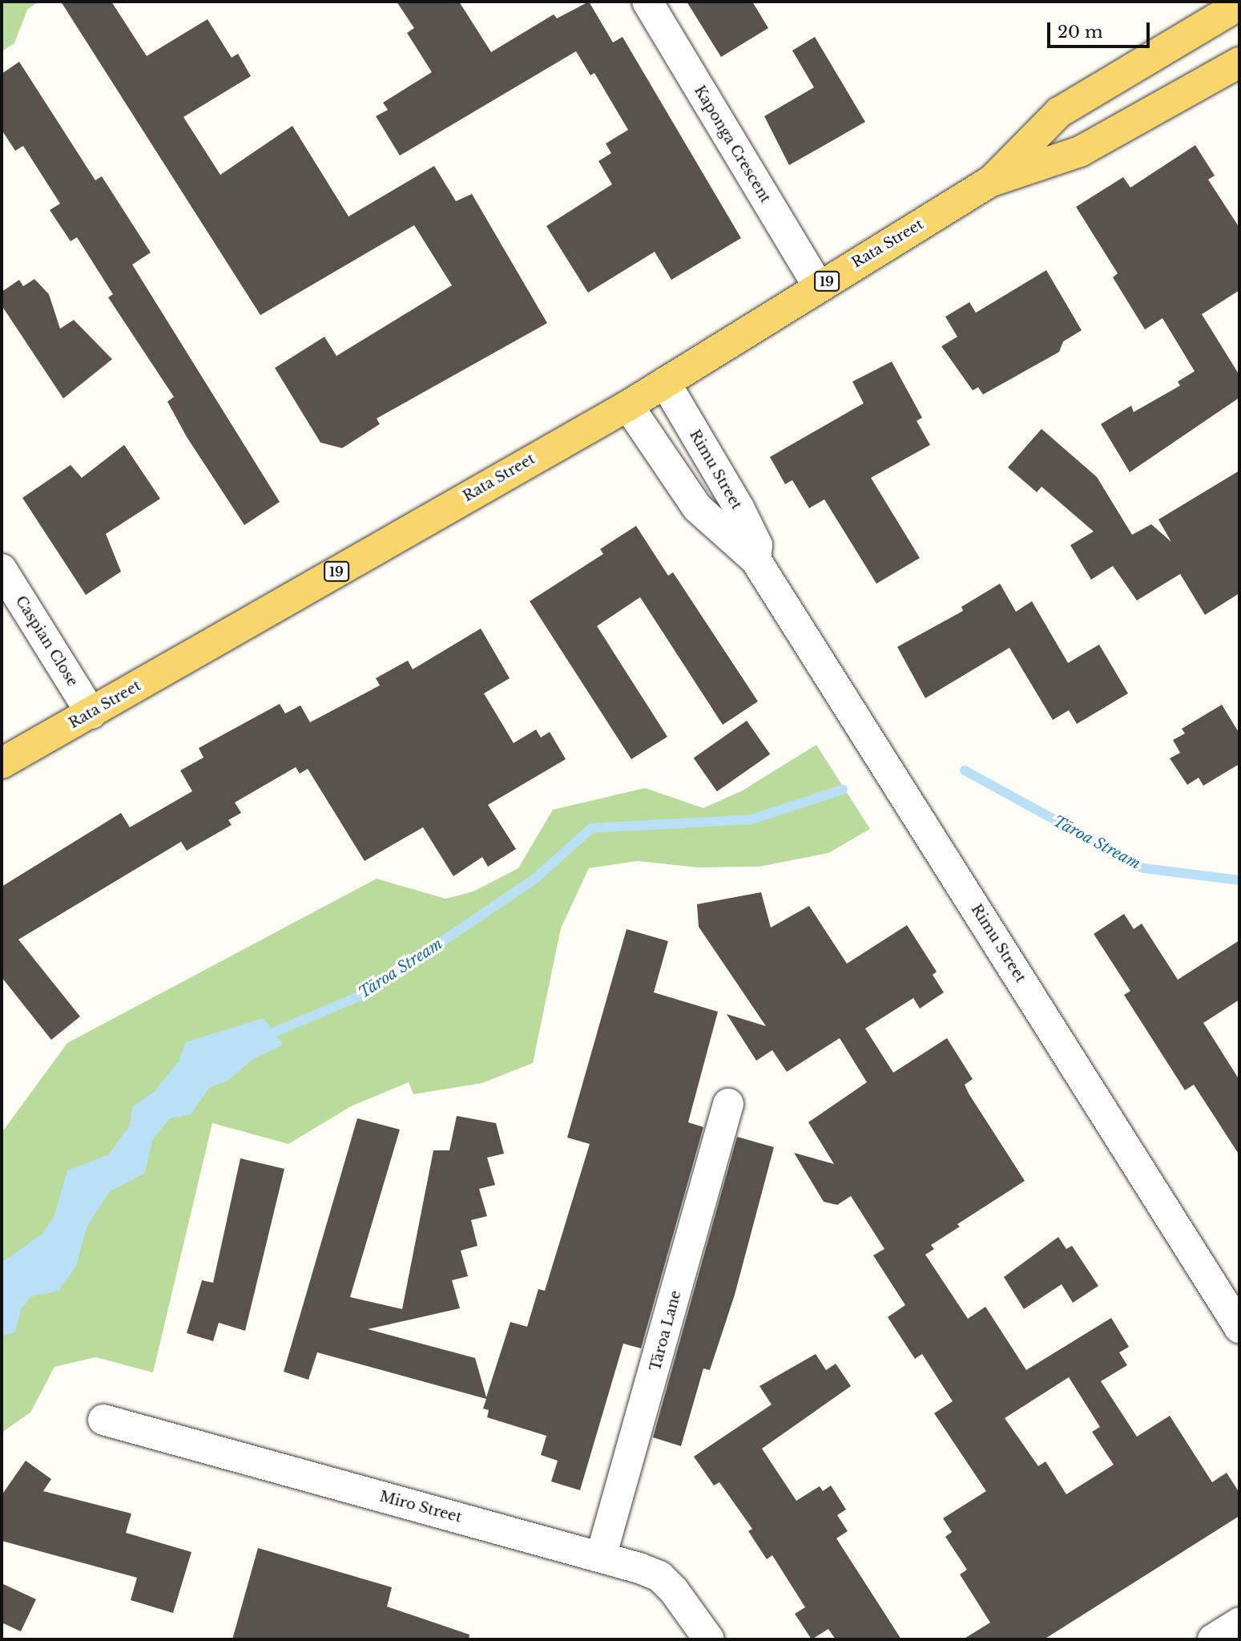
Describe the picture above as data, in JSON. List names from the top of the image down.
{
  "streets": {
    "main road": ["Rata Street", "19"],
    "street": [
      "Kaponga Crescent",
      "Rimu Street",
      "Caspian Close",
      "Tāroa Lane",
      "Miro Street"
    ]
  },
  "crossings": [
    ["Kaponga Crescent", "Rata Street"],
    ["Rata Street", "Rimu Street"],
    ["Rata Street", "Caspian Close"],
    ["Tāroa Lane", "Miro Street"]
  ],
  "water": ["Tāroa Stream"],
  "scale_bar": "20 m"
}
